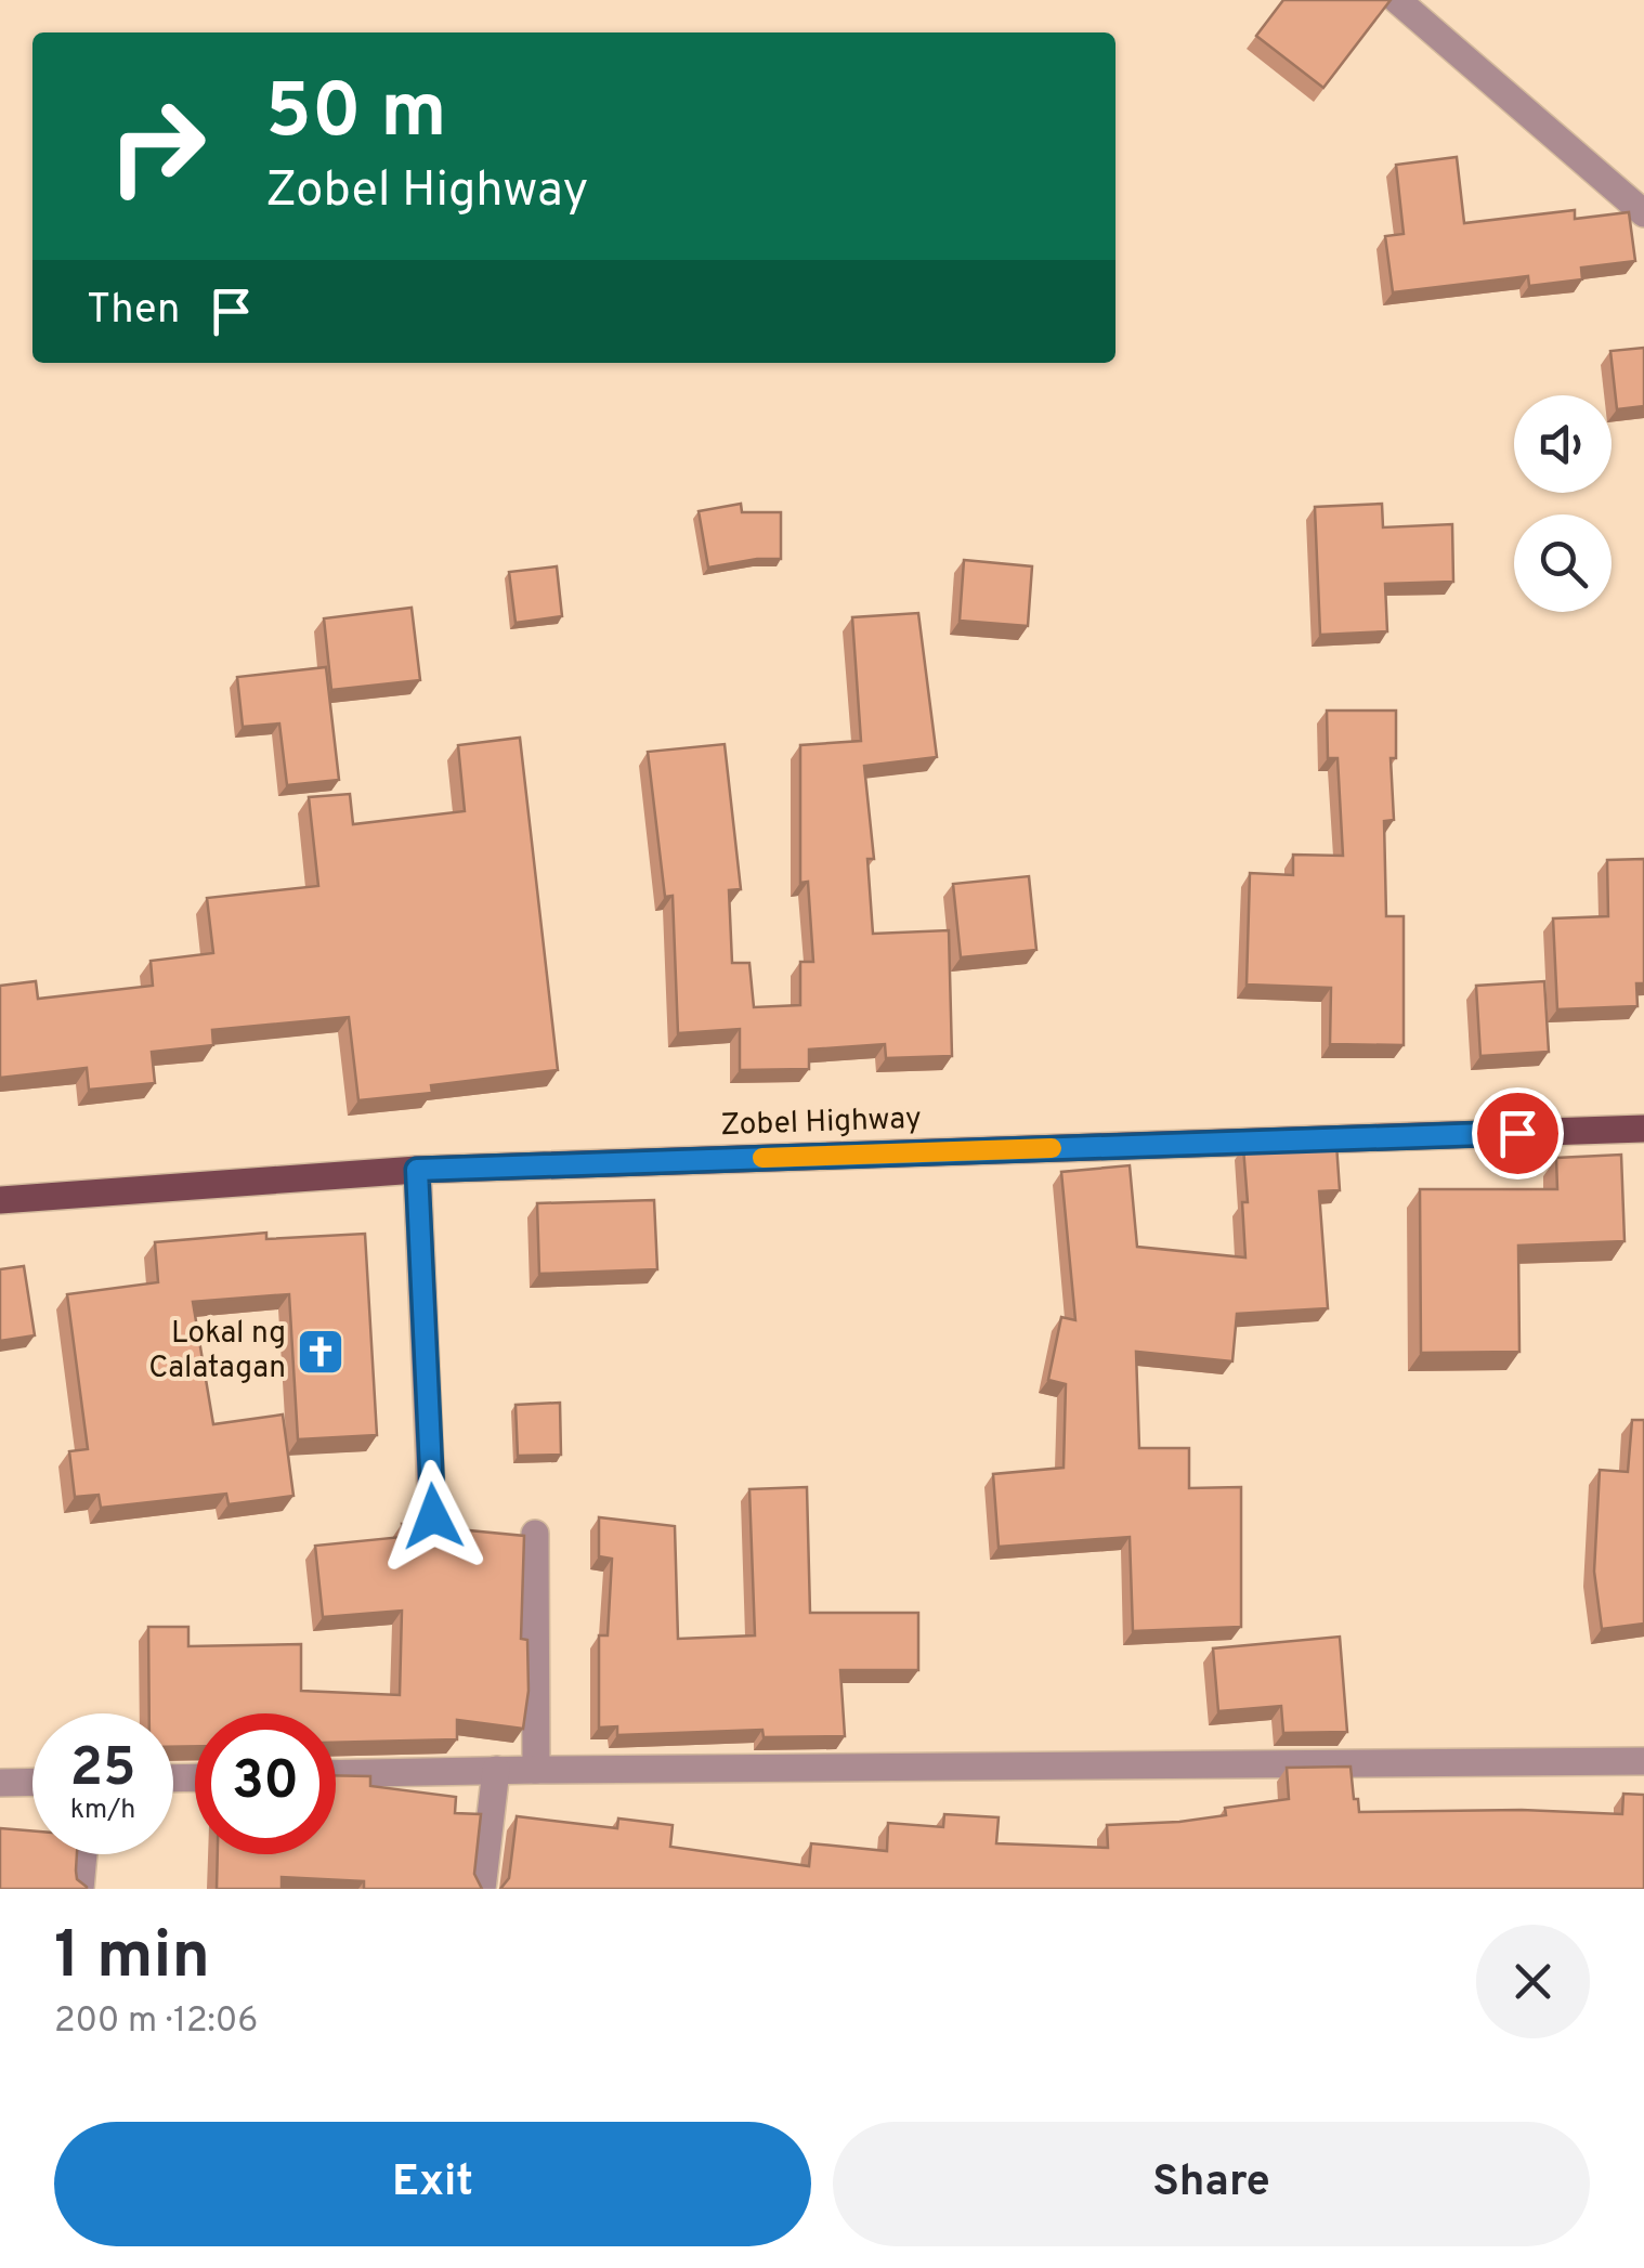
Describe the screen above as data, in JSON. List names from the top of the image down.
{
  "streets": {
    "main road": ["Zobel Highway"]
  },
  "places": {
    "church": ["Lokal ng Calatagan"]
  },
  "page": {
    "turn": ["50 m", "Zobel Highway"],
    "then": "Then",
    "speed": "25 km/h",
    "limit": "30",
    "heading": ["1 min", "200 m · 12:06"],
    "buttons": ["Exit", "Share"]
  }
}
